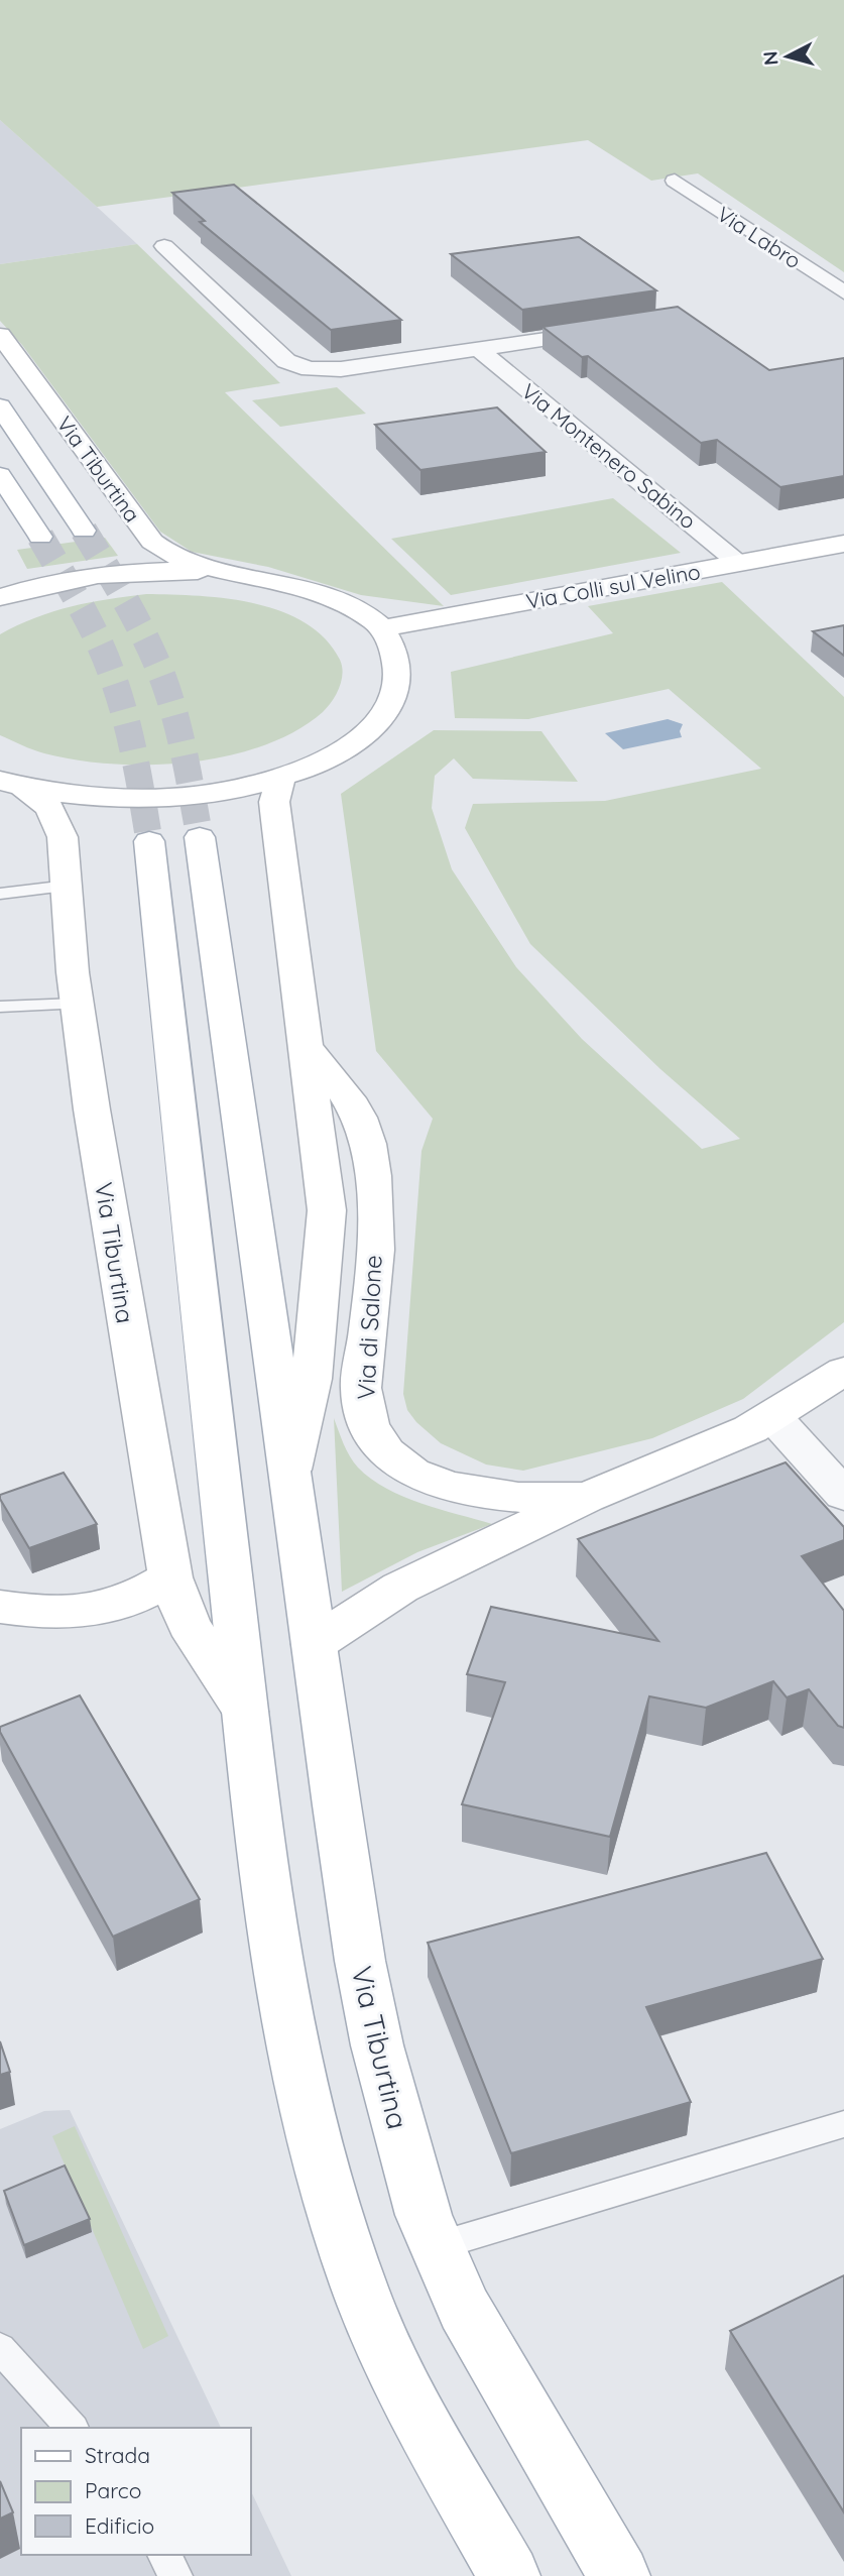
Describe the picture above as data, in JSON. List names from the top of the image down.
{
  "streets": {
    "street": [
      "Via Labro",
      "Via Montenero Sabino",
      "Via Tiburtina",
      "Via Colli sul Velino",
      "Via di Salone"
    ]
  },
  "crossings": [
    ["Via Montenero Sabino", "Via Colli sul Velino"],
    ["Via Tiburtina", "Via Colli sul Velino"],
    ["Via Tiburtina", "Via di Salone"]
  ],
  "legend": ["Strada", "Parco", "Edificio"],
  "north": "left"
}
